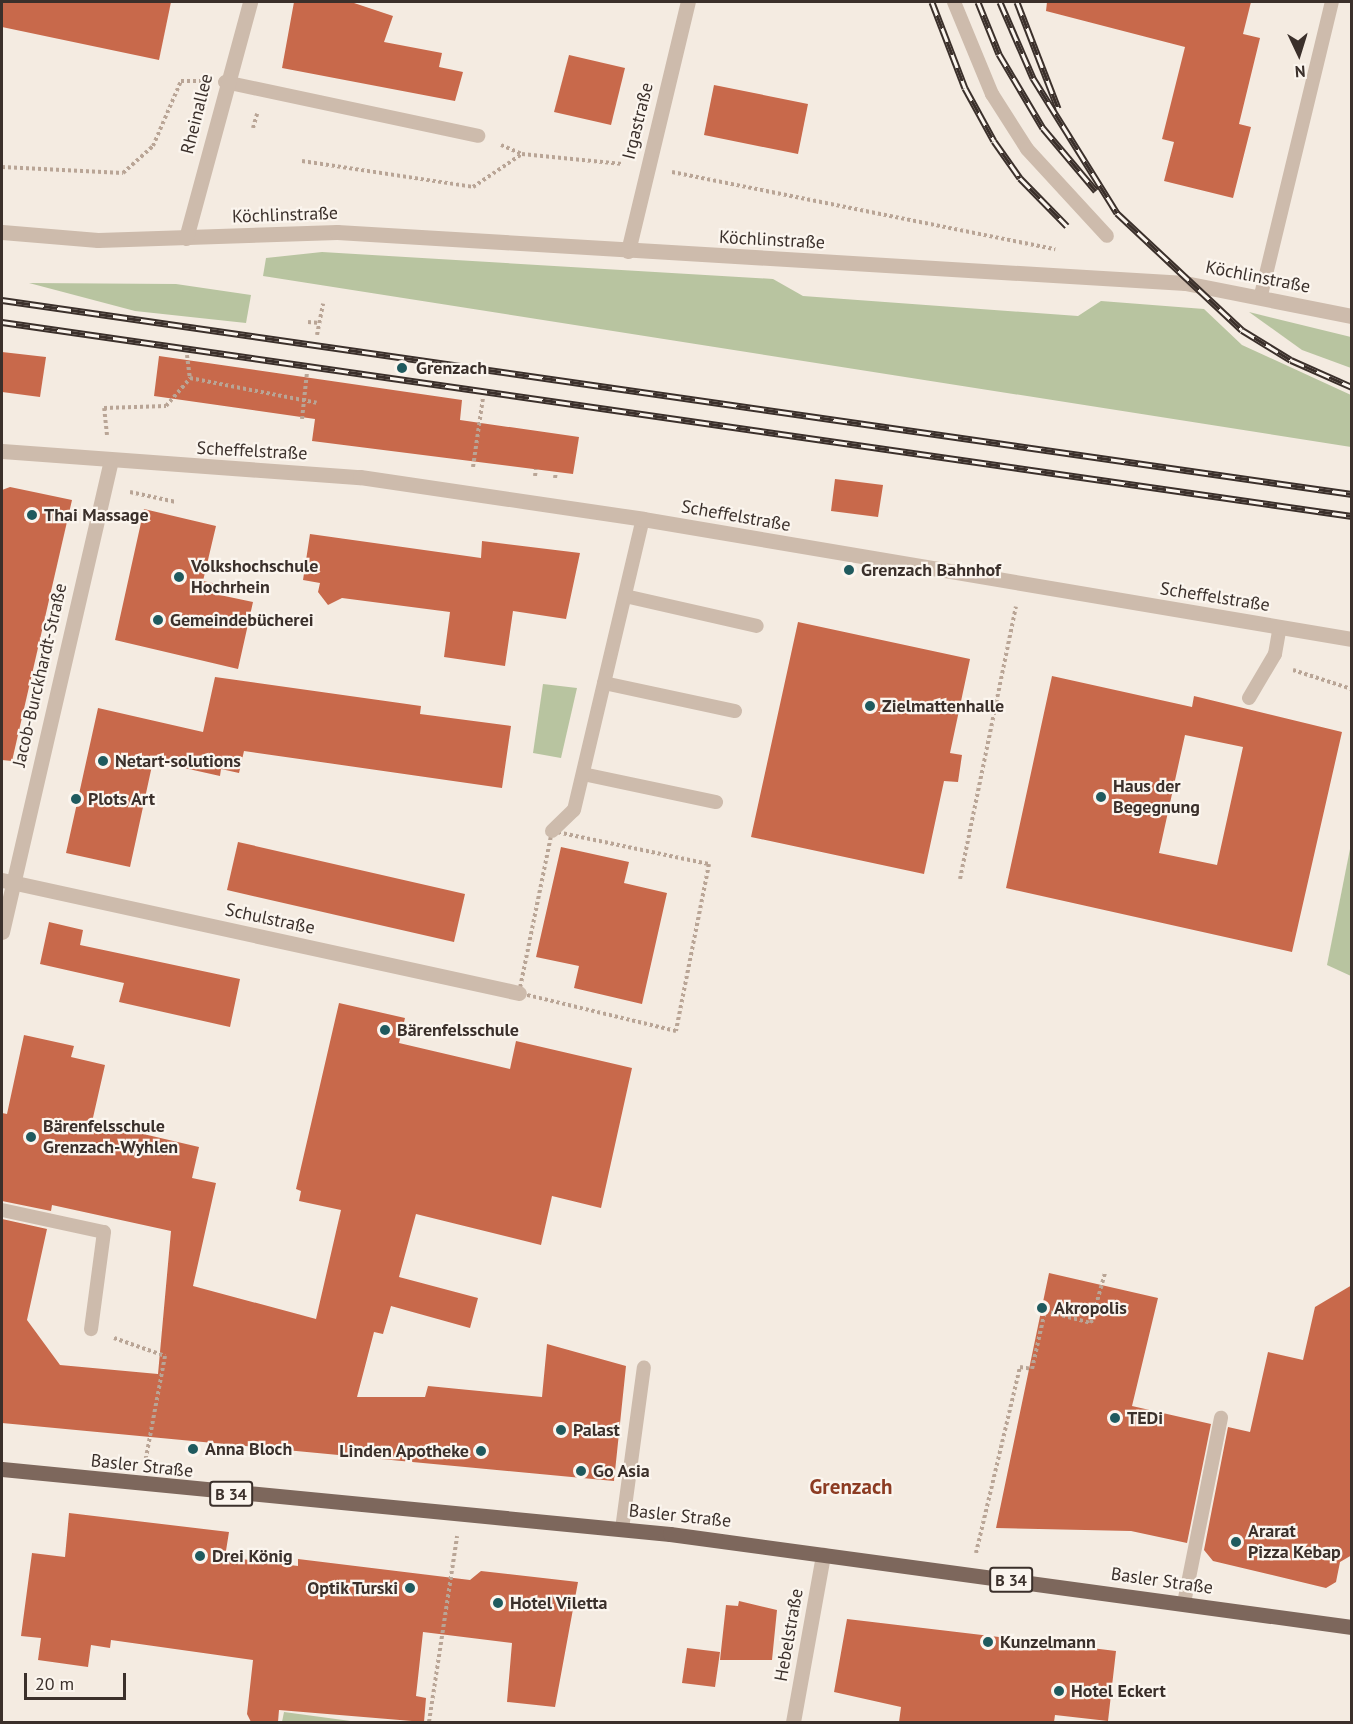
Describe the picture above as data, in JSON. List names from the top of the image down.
{
  "streets": {
    "main road": ["Basler Straße", "B 34"],
    "street": [
      "Rheinallee",
      "Irgastraße",
      "Köchlinstraße",
      "Scheffelstraße",
      "Jacob-Burckhardt-Straße",
      "Schulstraße",
      "Hebelstraße"
    ]
  },
  "crossings": [
    ["Rheinallee", "Köchlinstraße"],
    ["Irgastraße", "Köchlinstraße"],
    ["Scheffelstraße", "Jacob-Burckhardt-Straße"],
    ["Jacob-Burckhardt-Straße", "Schulstraße"],
    ["Basler Straße", "Hebelstraße"]
  ],
  "districts": ["Grenzach"],
  "places": [
    "Grenzach",
    "Thai Massage",
    "Grenzach Bahnhof",
    "Volkshochschule Hochrhein",
    "Gemeindebücherei",
    "Zielmattenhalle",
    "Netart-solutions",
    "Haus der Begegnung",
    "Plots Art",
    "Bärenfelsschule",
    "Bärenfelsschule Grenzach-Wyhlen",
    "Akropolis",
    "TEDi",
    "Palast",
    "Anna Bloch",
    "Linden Apotheke",
    "Go Asia",
    "Ararat Pizza Kebap",
    "Drei König",
    "Optik Turski",
    "Hotel Viletta",
    "Kunzelmann",
    "Hotel Eckert"
  ],
  "scale_bar": "20 m",
  "north": "bottom"
}
